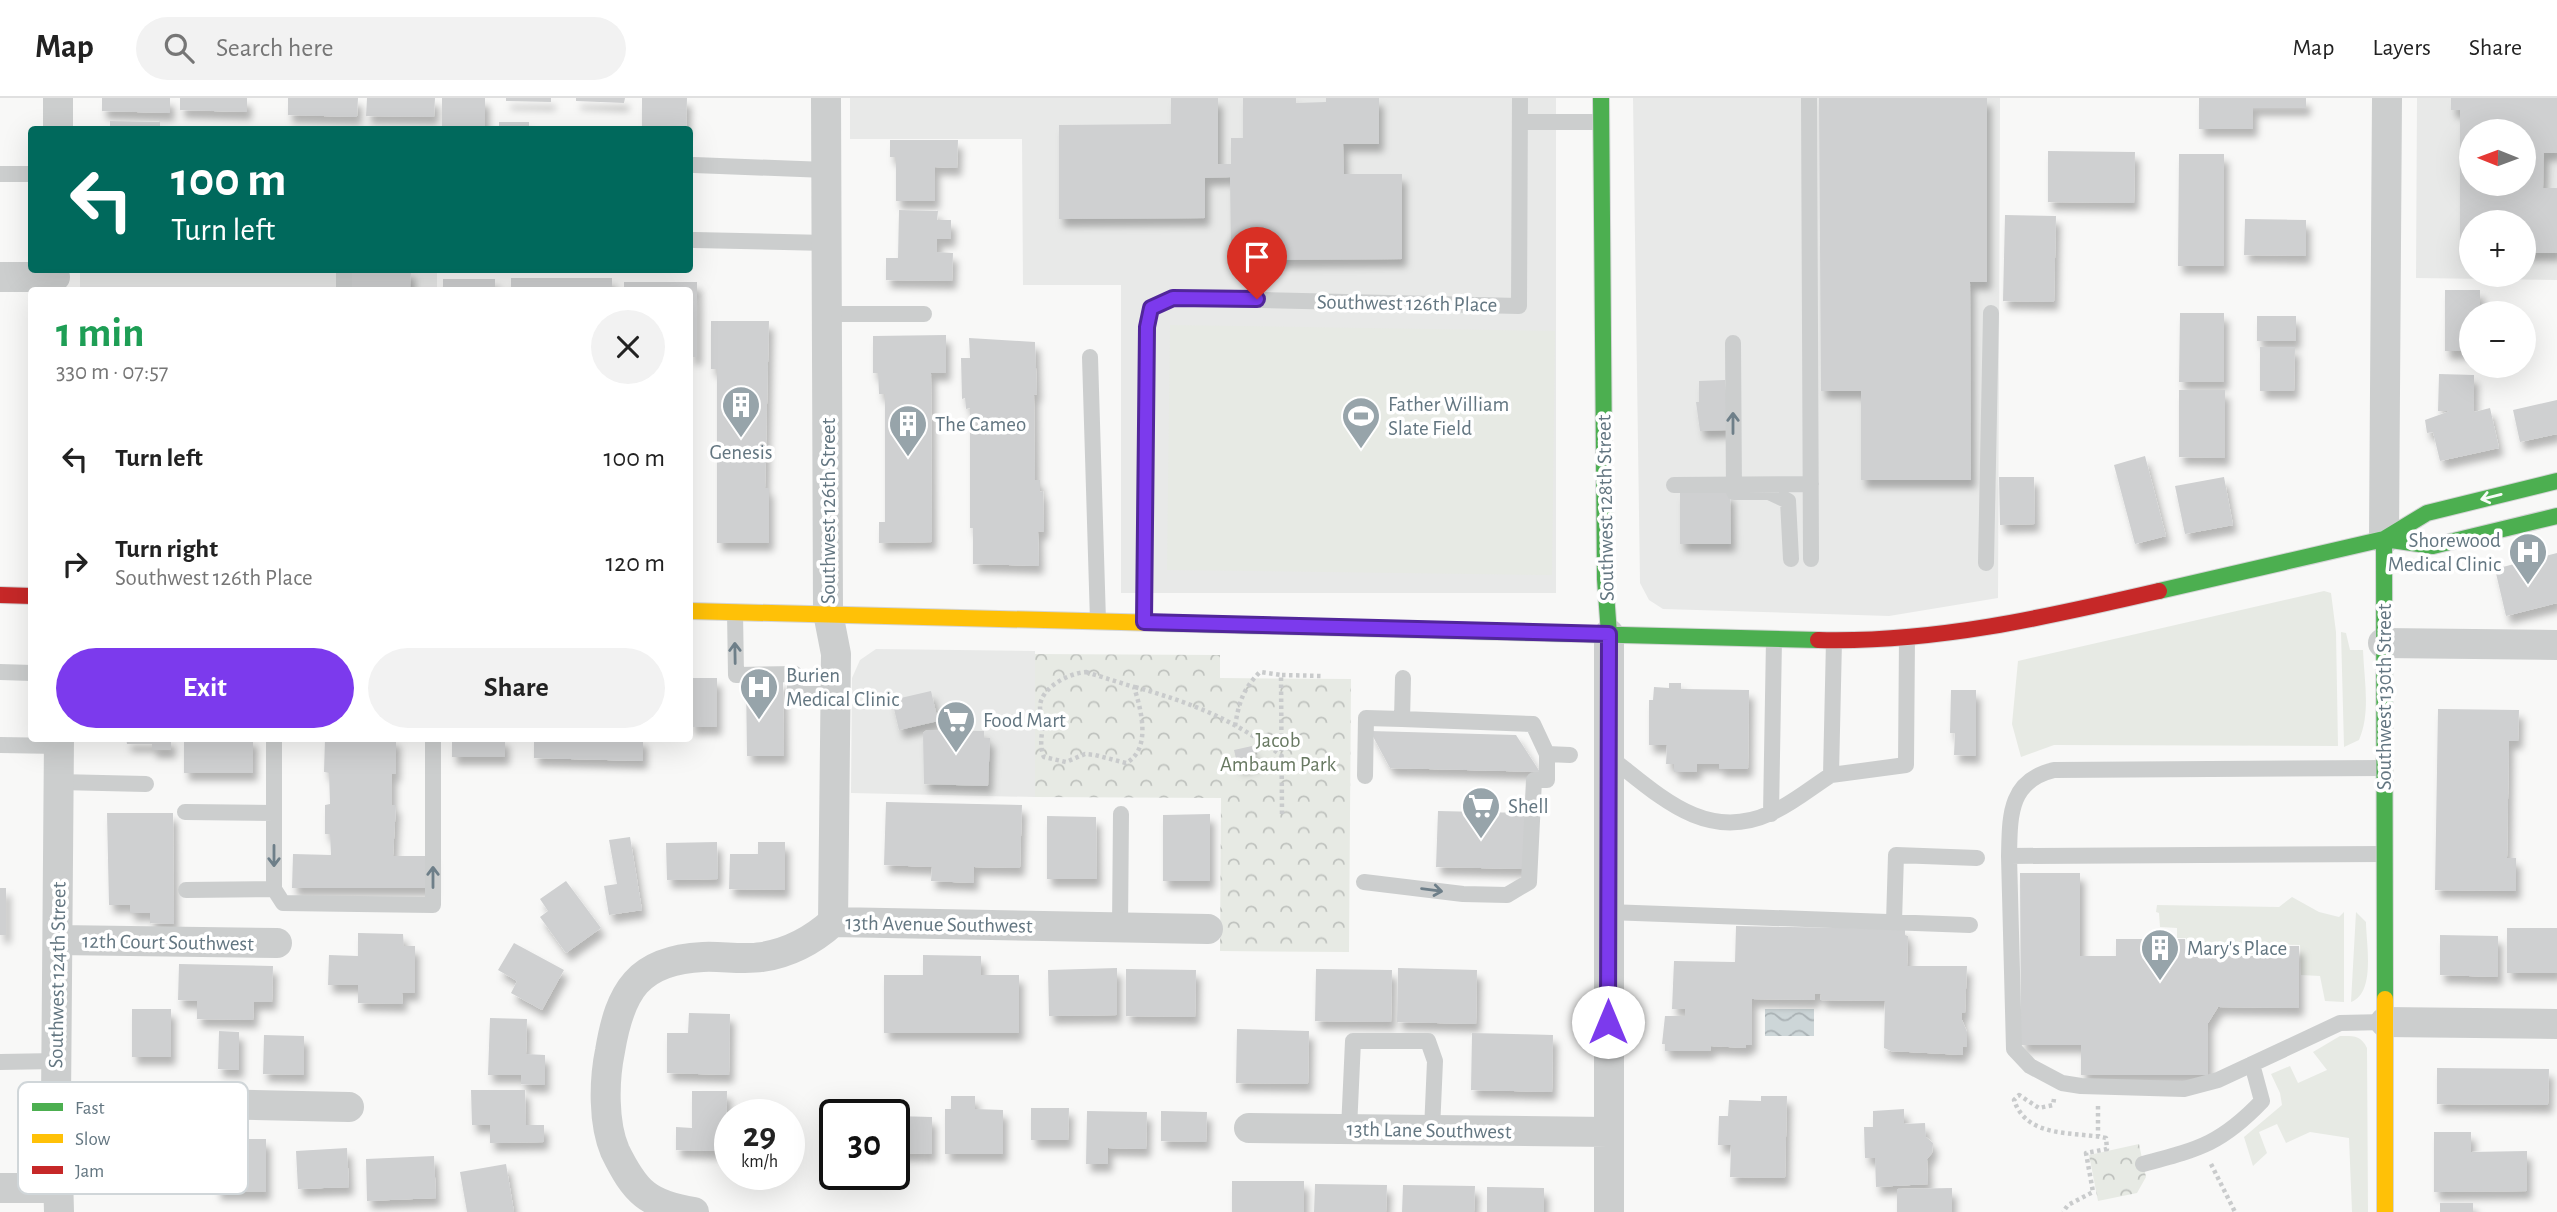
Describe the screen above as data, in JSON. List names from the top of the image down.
{
  "streets": {
    "main road": ["Southwest 128th Street", "Southwest 130th Street"],
    "street": [
      "Southwest 126th Street",
      "13th Avenue Southwest",
      "12th Court Southwest",
      "Southwest 124th Street",
      "13th Lane Southwest"
    ],
    "lane": ["Southwest 126th Place"]
  },
  "crossings": [
    ["Southwest 128th Street", "13th Lane Southwest"],
    ["Southwest 126th Street", "13th Avenue Southwest"],
    ["12th Court Southwest", "Southwest 124th Street"]
  ],
  "parks": ["Jacob Ambaum Park"],
  "places": {
    "building": ["Genesis", "The Cameo", "Mary's Place"],
    "sports": ["Father William Slate Field"],
    "hospital": ["Shorewood Medical Clinic", "Burien Medical Clinic"],
    "supermarket": ["Food Mart", "Shell"]
  },
  "legend": ["Fast", "Slow", "Jam"],
  "north": "left",
  "page": {
    "header": "Map",
    "search": "Search here",
    "nav": ["Map", "Layers", "Share"],
    "map_buttons": ["+", "−"],
    "turn": ["100 m", "Turn left"],
    "heading": ["1 min", "330 m · 07:57"],
    "list": [
      {
        "name": "Turn left",
        "value": "100 m"
      },
      {
        "name": "Turn right",
        "note": "Southwest 126th Place",
        "value": "120 m"
      }
    ],
    "buttons": ["Exit", "Share"],
    "speed": "29 km/h",
    "limit": "30"
  }
}
